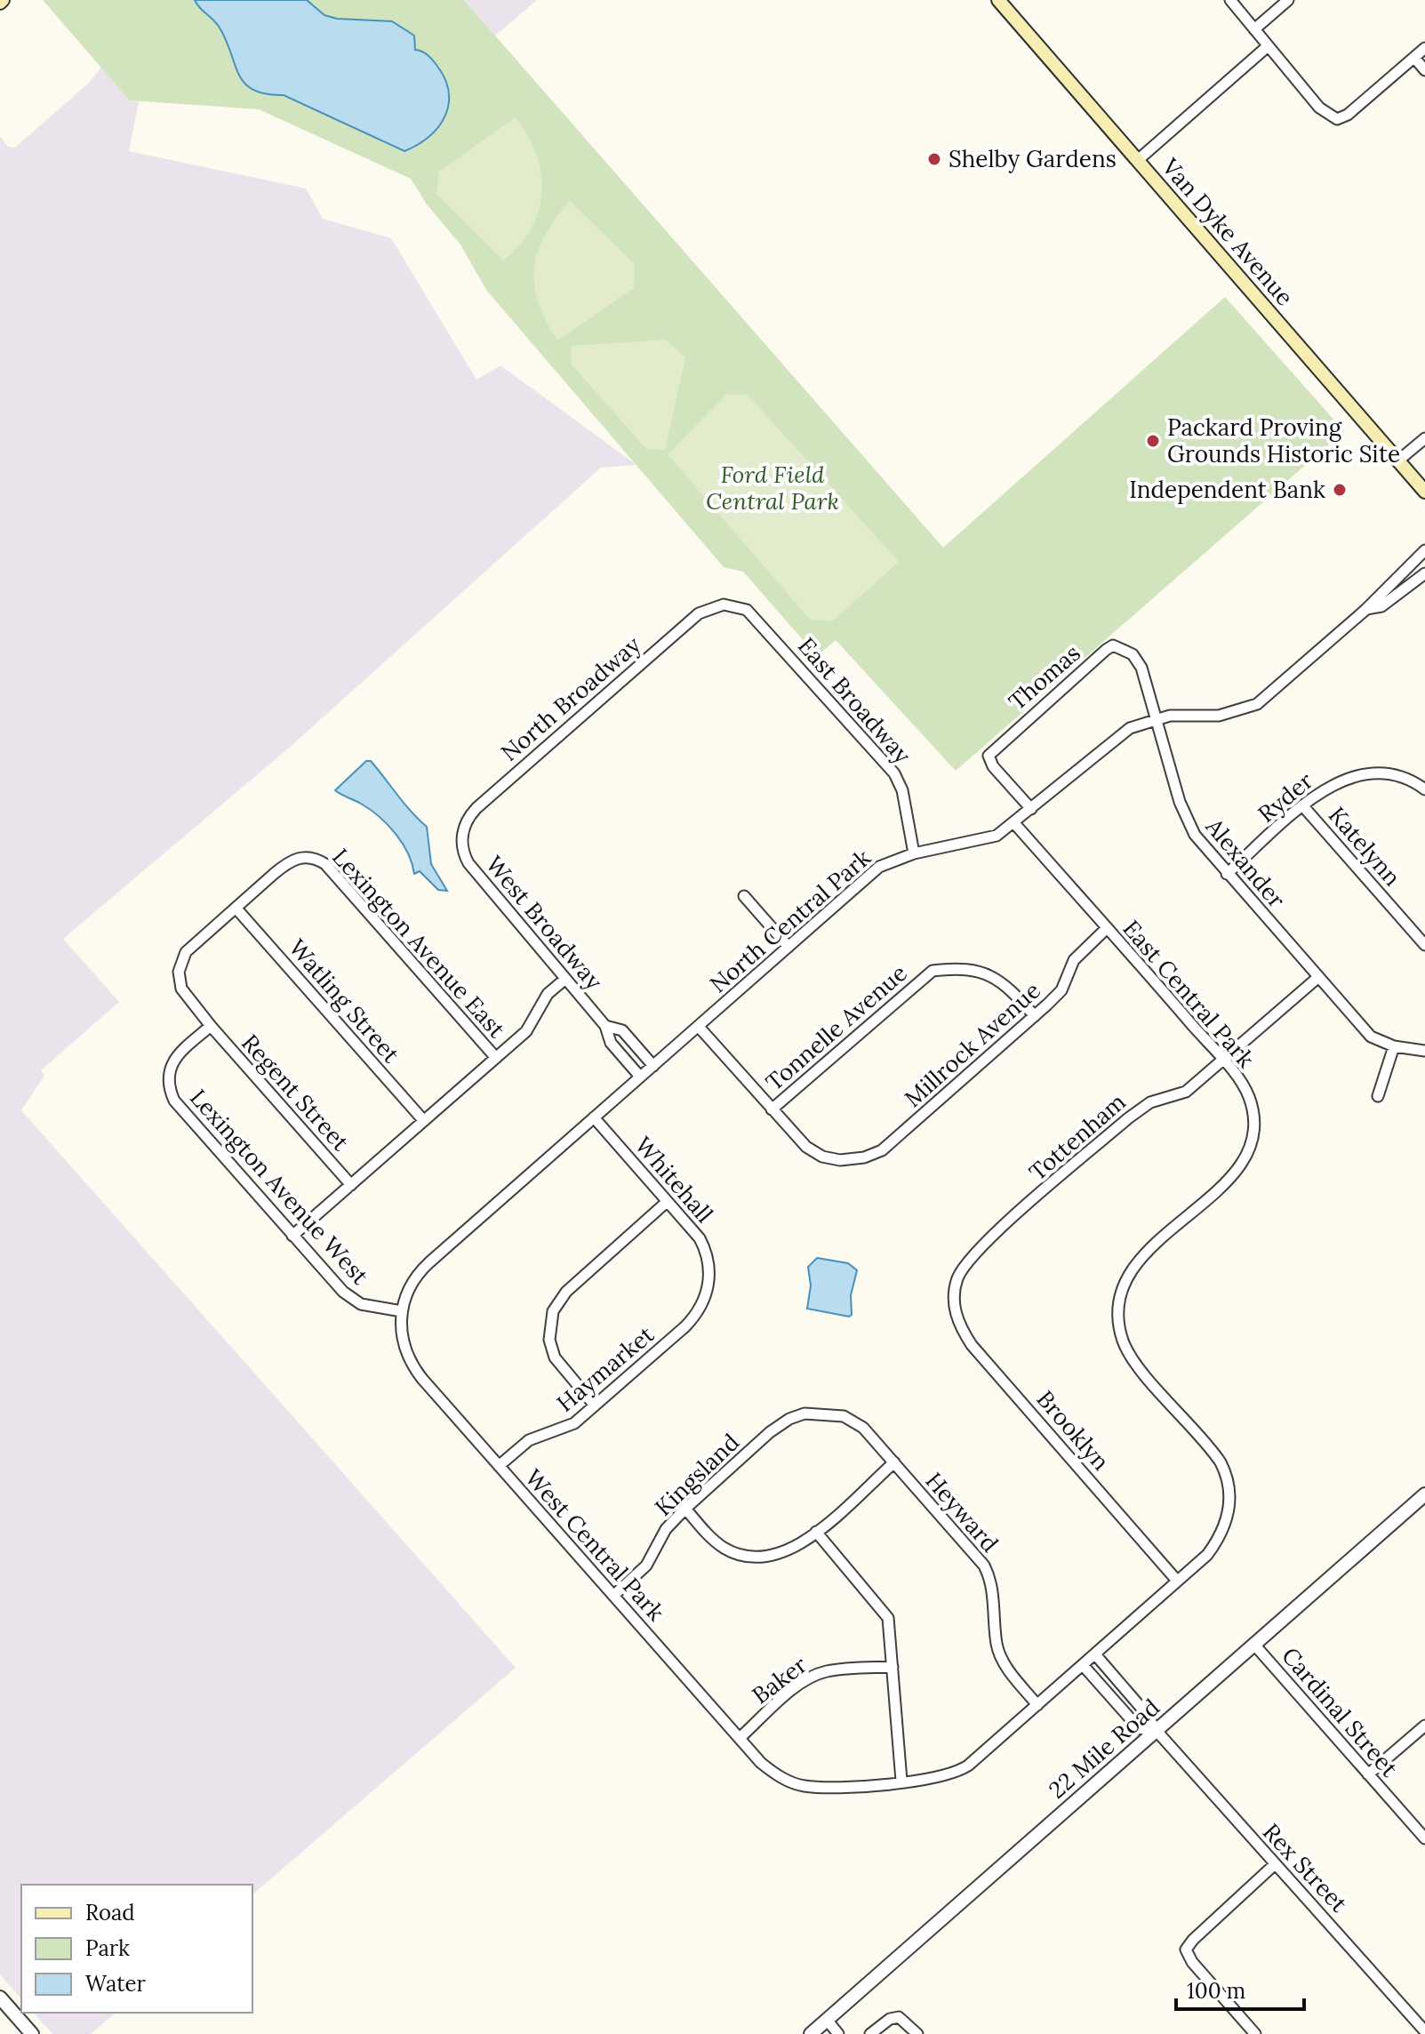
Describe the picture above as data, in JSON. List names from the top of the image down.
{
  "streets": {
    "main road": ["Van Dyke Avenue"],
    "street": [
      "Thomas",
      "North Broadway",
      "East Broadway",
      "Ryder",
      "Katelynn",
      "Alexander",
      "North Central Park",
      "West Broadway",
      "Lexington Avenue East",
      "East Central Park",
      "Watling Street",
      "Tonnelle Avenue",
      "Millrock Avenue",
      "Regent Street",
      "Tottenham",
      "Whitehall",
      "Lexington Avenue West",
      "Haymarket",
      "Brooklyn",
      "Kingsland",
      "Heyward",
      "West Central Park",
      "Baker",
      "Cardinal Street",
      "22 Mile Road",
      "Rex Street"
    ]
  },
  "crossings": [
    ["Thomas", "Alexander"],
    ["Thomas", "North Central Park"],
    ["North Broadway", "East Broadway"],
    ["North Broadway", "West Broadway"],
    ["East Broadway", "North Central Park"],
    ["Ryder", "Katelynn"],
    ["Ryder", "Alexander"],
    ["Alexander", "North Central Park"],
    ["Alexander", "Tottenham"],
    ["North Central Park", "West Broadway"],
    ["North Central Park", "East Central Park"],
    ["North Central Park", "Whitehall"],
    ["North Central Park", "West Central Park"],
    ["Lexington Avenue East", "Regent Street"],
    ["East Central Park", "Millrock Avenue"],
    ["East Central Park", "Tottenham"],
    ["East Central Park", "Brooklyn"],
    ["Watling Street", "Regent Street"],
    ["Tonnelle Avenue", "Millrock Avenue"],
    ["Regent Street", "Lexington Avenue West"],
    ["Tottenham", "Brooklyn"],
    ["Whitehall", "Haymarket"],
    ["Lexington Avenue West", "West Central Park"],
    ["Haymarket", "West Central Park"],
    ["Kingsland", "Heyward"],
    ["Kingsland", "West Central Park"],
    ["West Central Park", "Baker"],
    ["Cardinal Street", "22 Mile Road"],
    ["22 Mile Road", "Rex Street"]
  ],
  "parks": ["Ford Field Central Park"],
  "places": ["Shelby Gardens", "Packard Proving Grounds Historic Site", "Independent Bank"],
  "legend": ["Road", "Park", "Water"],
  "scale_bar": "100 m"
}
